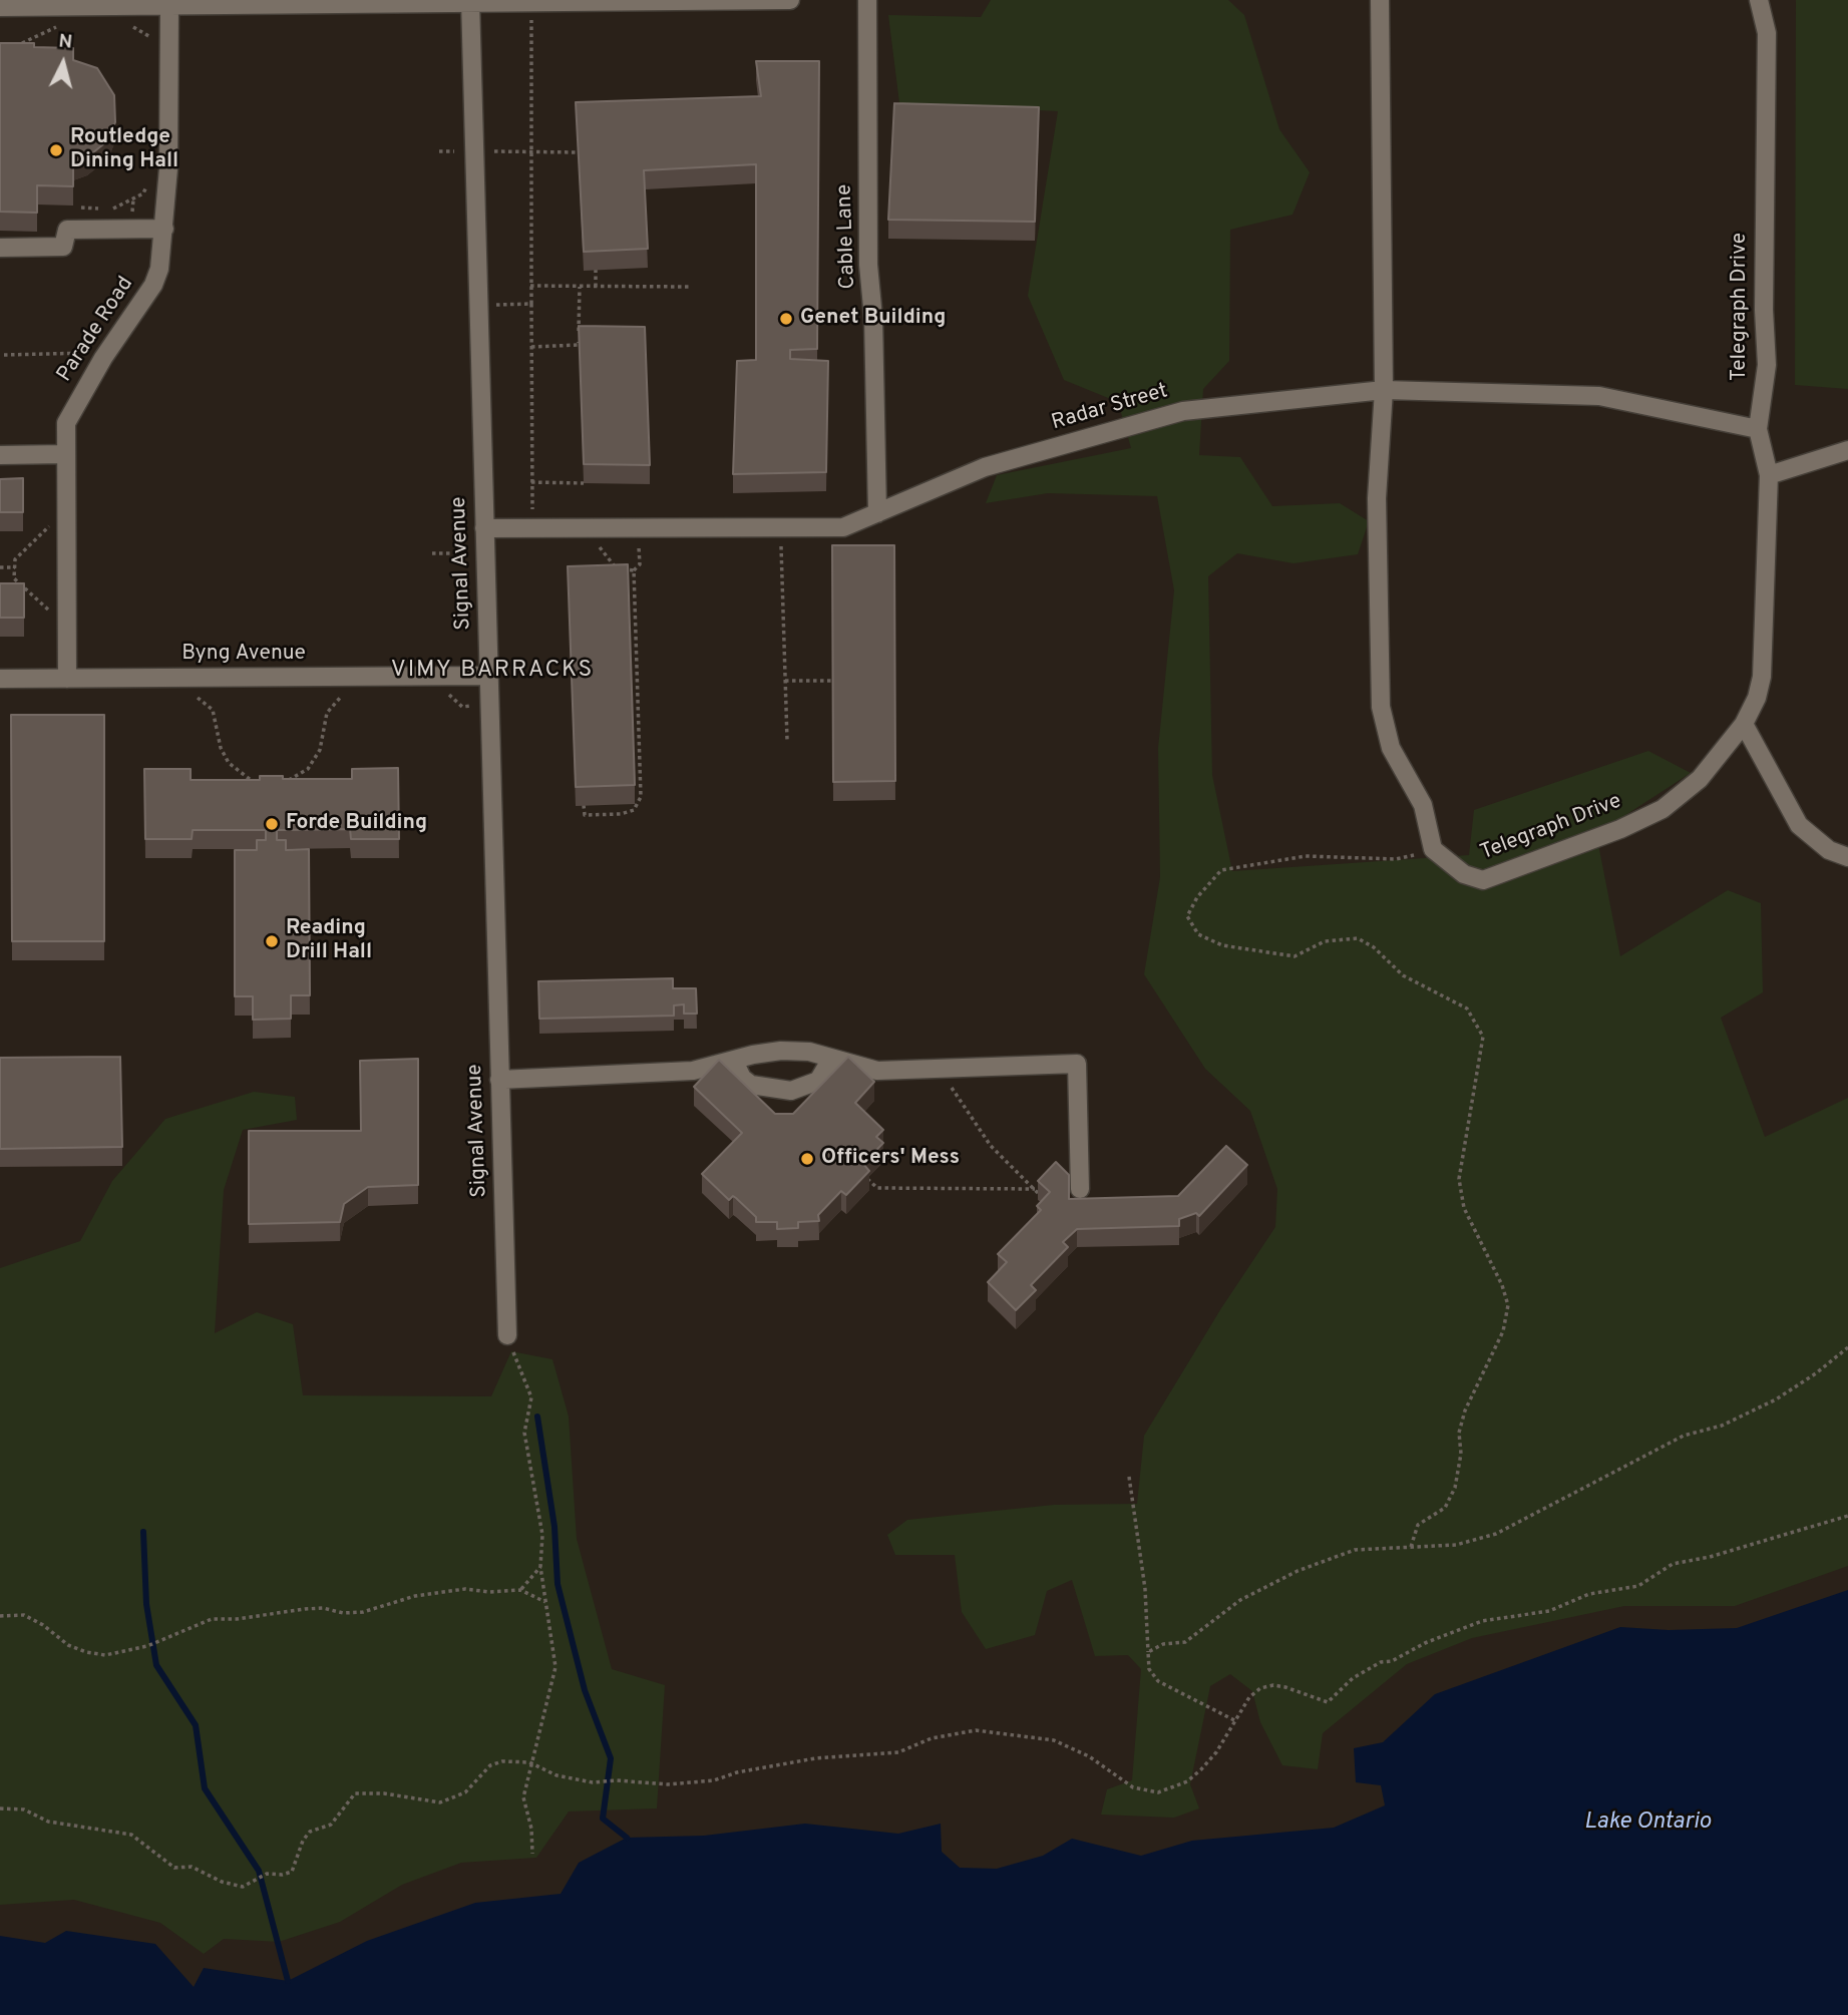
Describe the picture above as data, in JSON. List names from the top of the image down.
{
  "streets": {
    "street": [
      "Cable Lane",
      "Telegraph Drive",
      "Parade Road",
      "Radar Street",
      "Signal Avenue",
      "Byng Avenue"
    ]
  },
  "crossings": [
    ["Cable Lane", "Radar Street"],
    ["Telegraph Drive", "Radar Street"],
    ["Parade Road", "Byng Avenue"],
    ["Radar Street", "Signal Avenue"],
    ["Signal Avenue", "Byng Avenue"]
  ],
  "districts": ["VIMY BARRACKS"],
  "water": ["Lake Ontario"],
  "places": [
    "Routledge Dining Hall",
    "Genet Building",
    "Forde Building",
    "Reading Drill Hall",
    "Officers' Mess"
  ],
  "north": "top"
}
